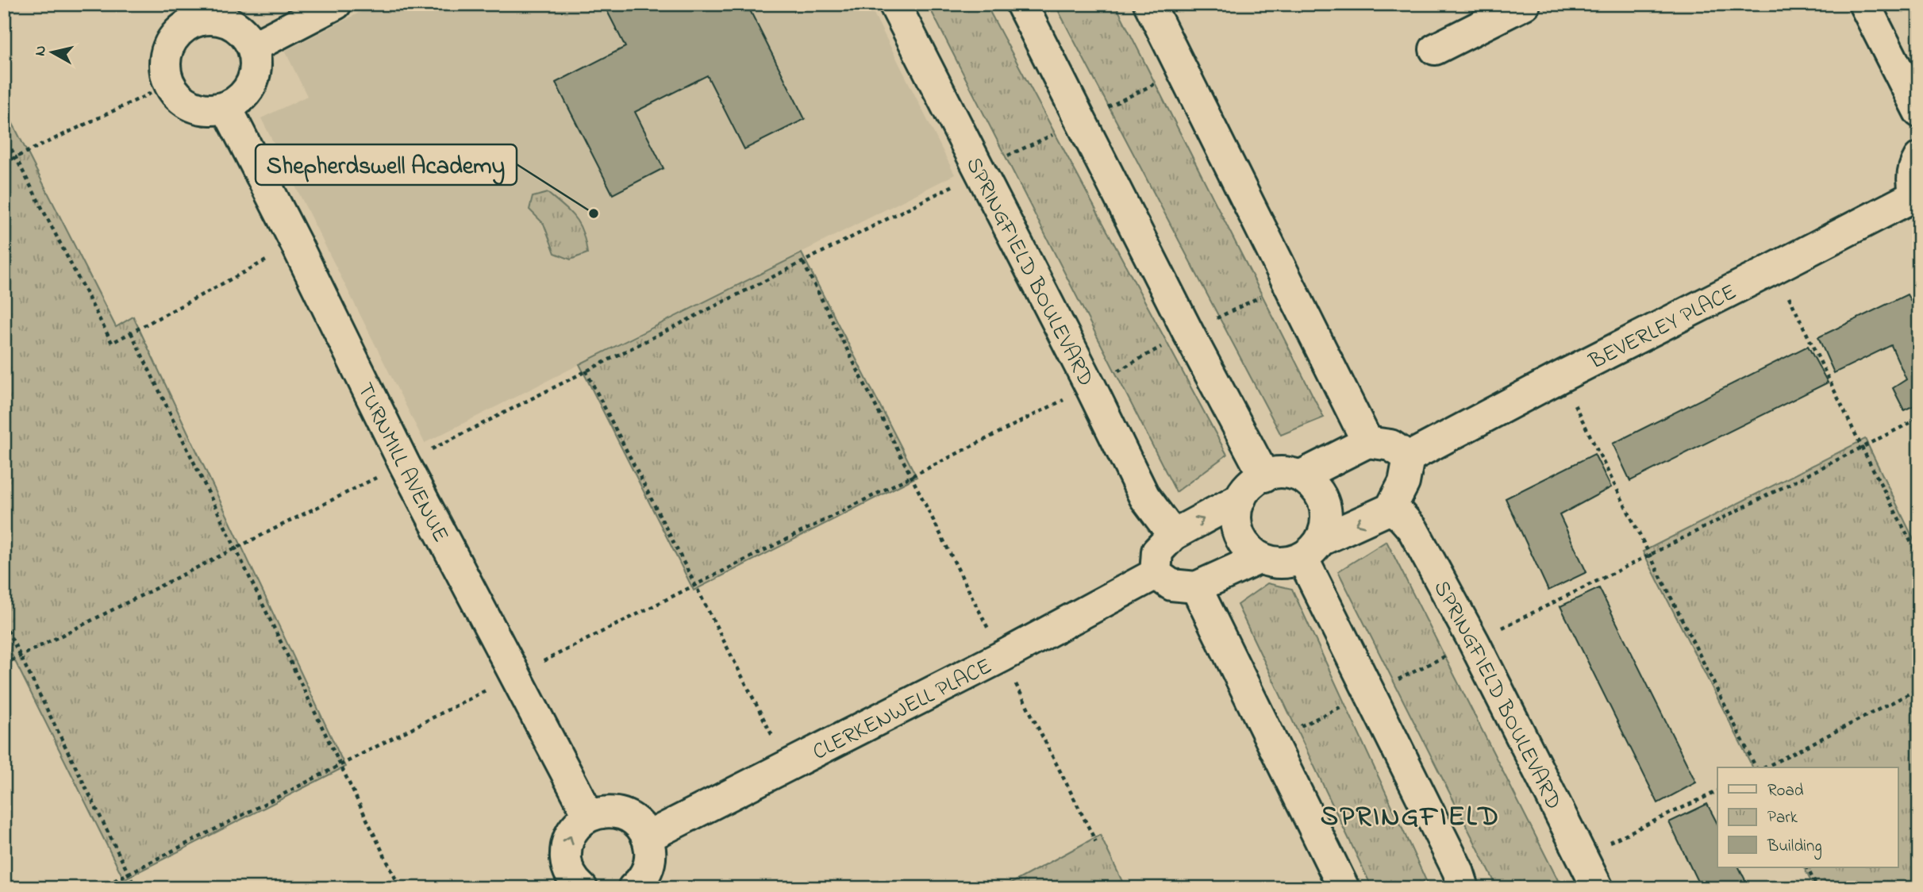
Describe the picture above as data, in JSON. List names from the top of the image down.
{
  "streets": {
    "street": [
      "SPRINGFIELD BOULEVARD",
      "BEVERLEY PLACE",
      "TURNMILL AVENUE",
      "CLERKENWELL PLACE"
    ]
  },
  "districts": ["SPRINGFIELD"],
  "places": ["Shepherdswell Academy"],
  "legend": ["Road", "Park", "Building"],
  "north": "left"
}
